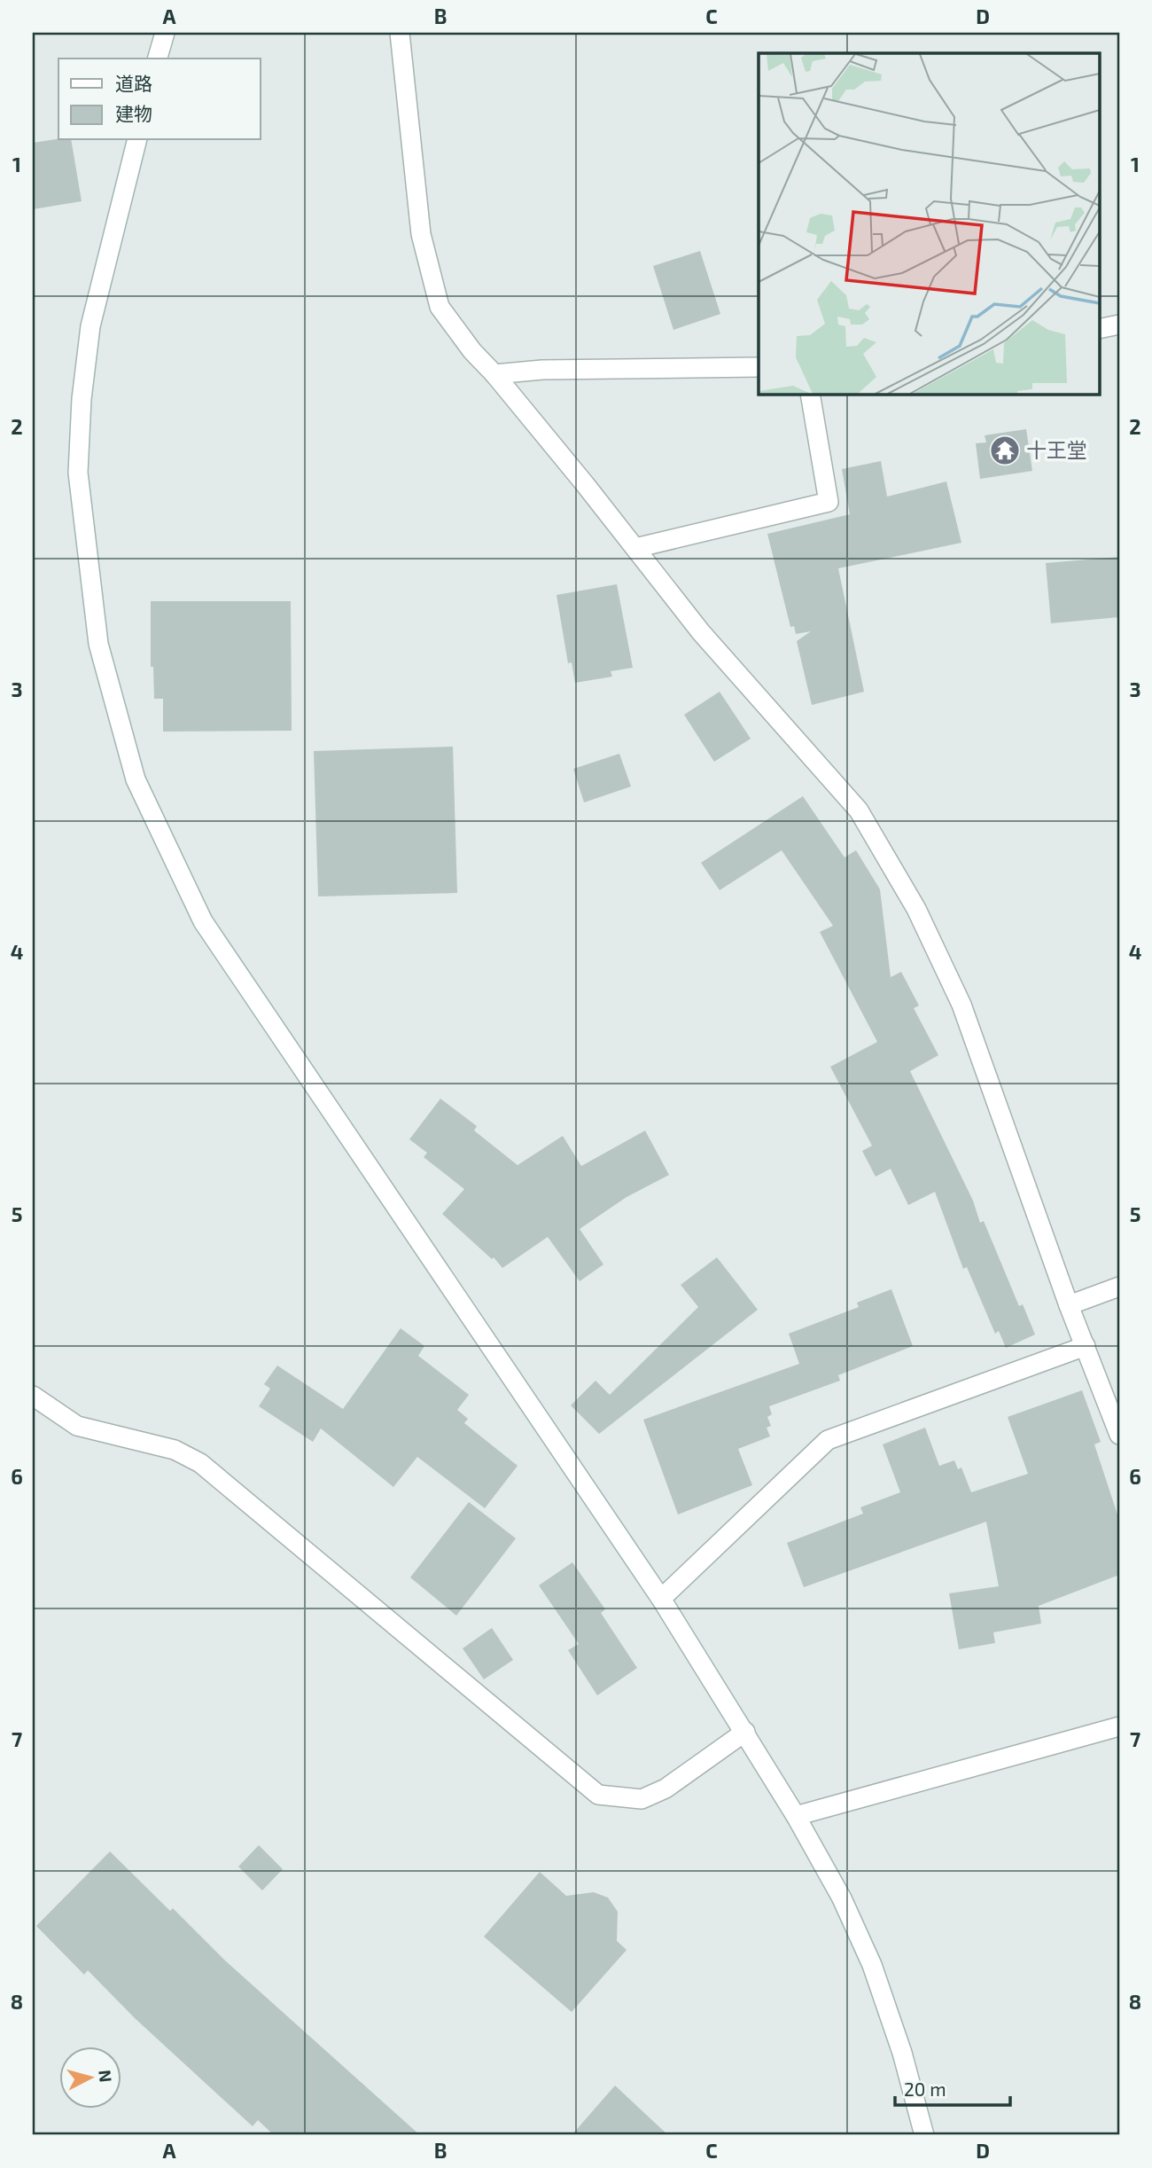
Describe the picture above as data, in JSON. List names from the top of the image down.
{
  "places": {
    "temple": ["十王堂"]
  },
  "legend": ["道路", "建物"],
  "scale_bar": "20 m",
  "north": "right",
  "grid": {
    "columns": [
      "A",
      "B",
      "C",
      "D"
    ],
    "rows": [
      "1",
      "2",
      "3",
      "4",
      "5",
      "6",
      "7",
      "8"
    ]
  }
}
